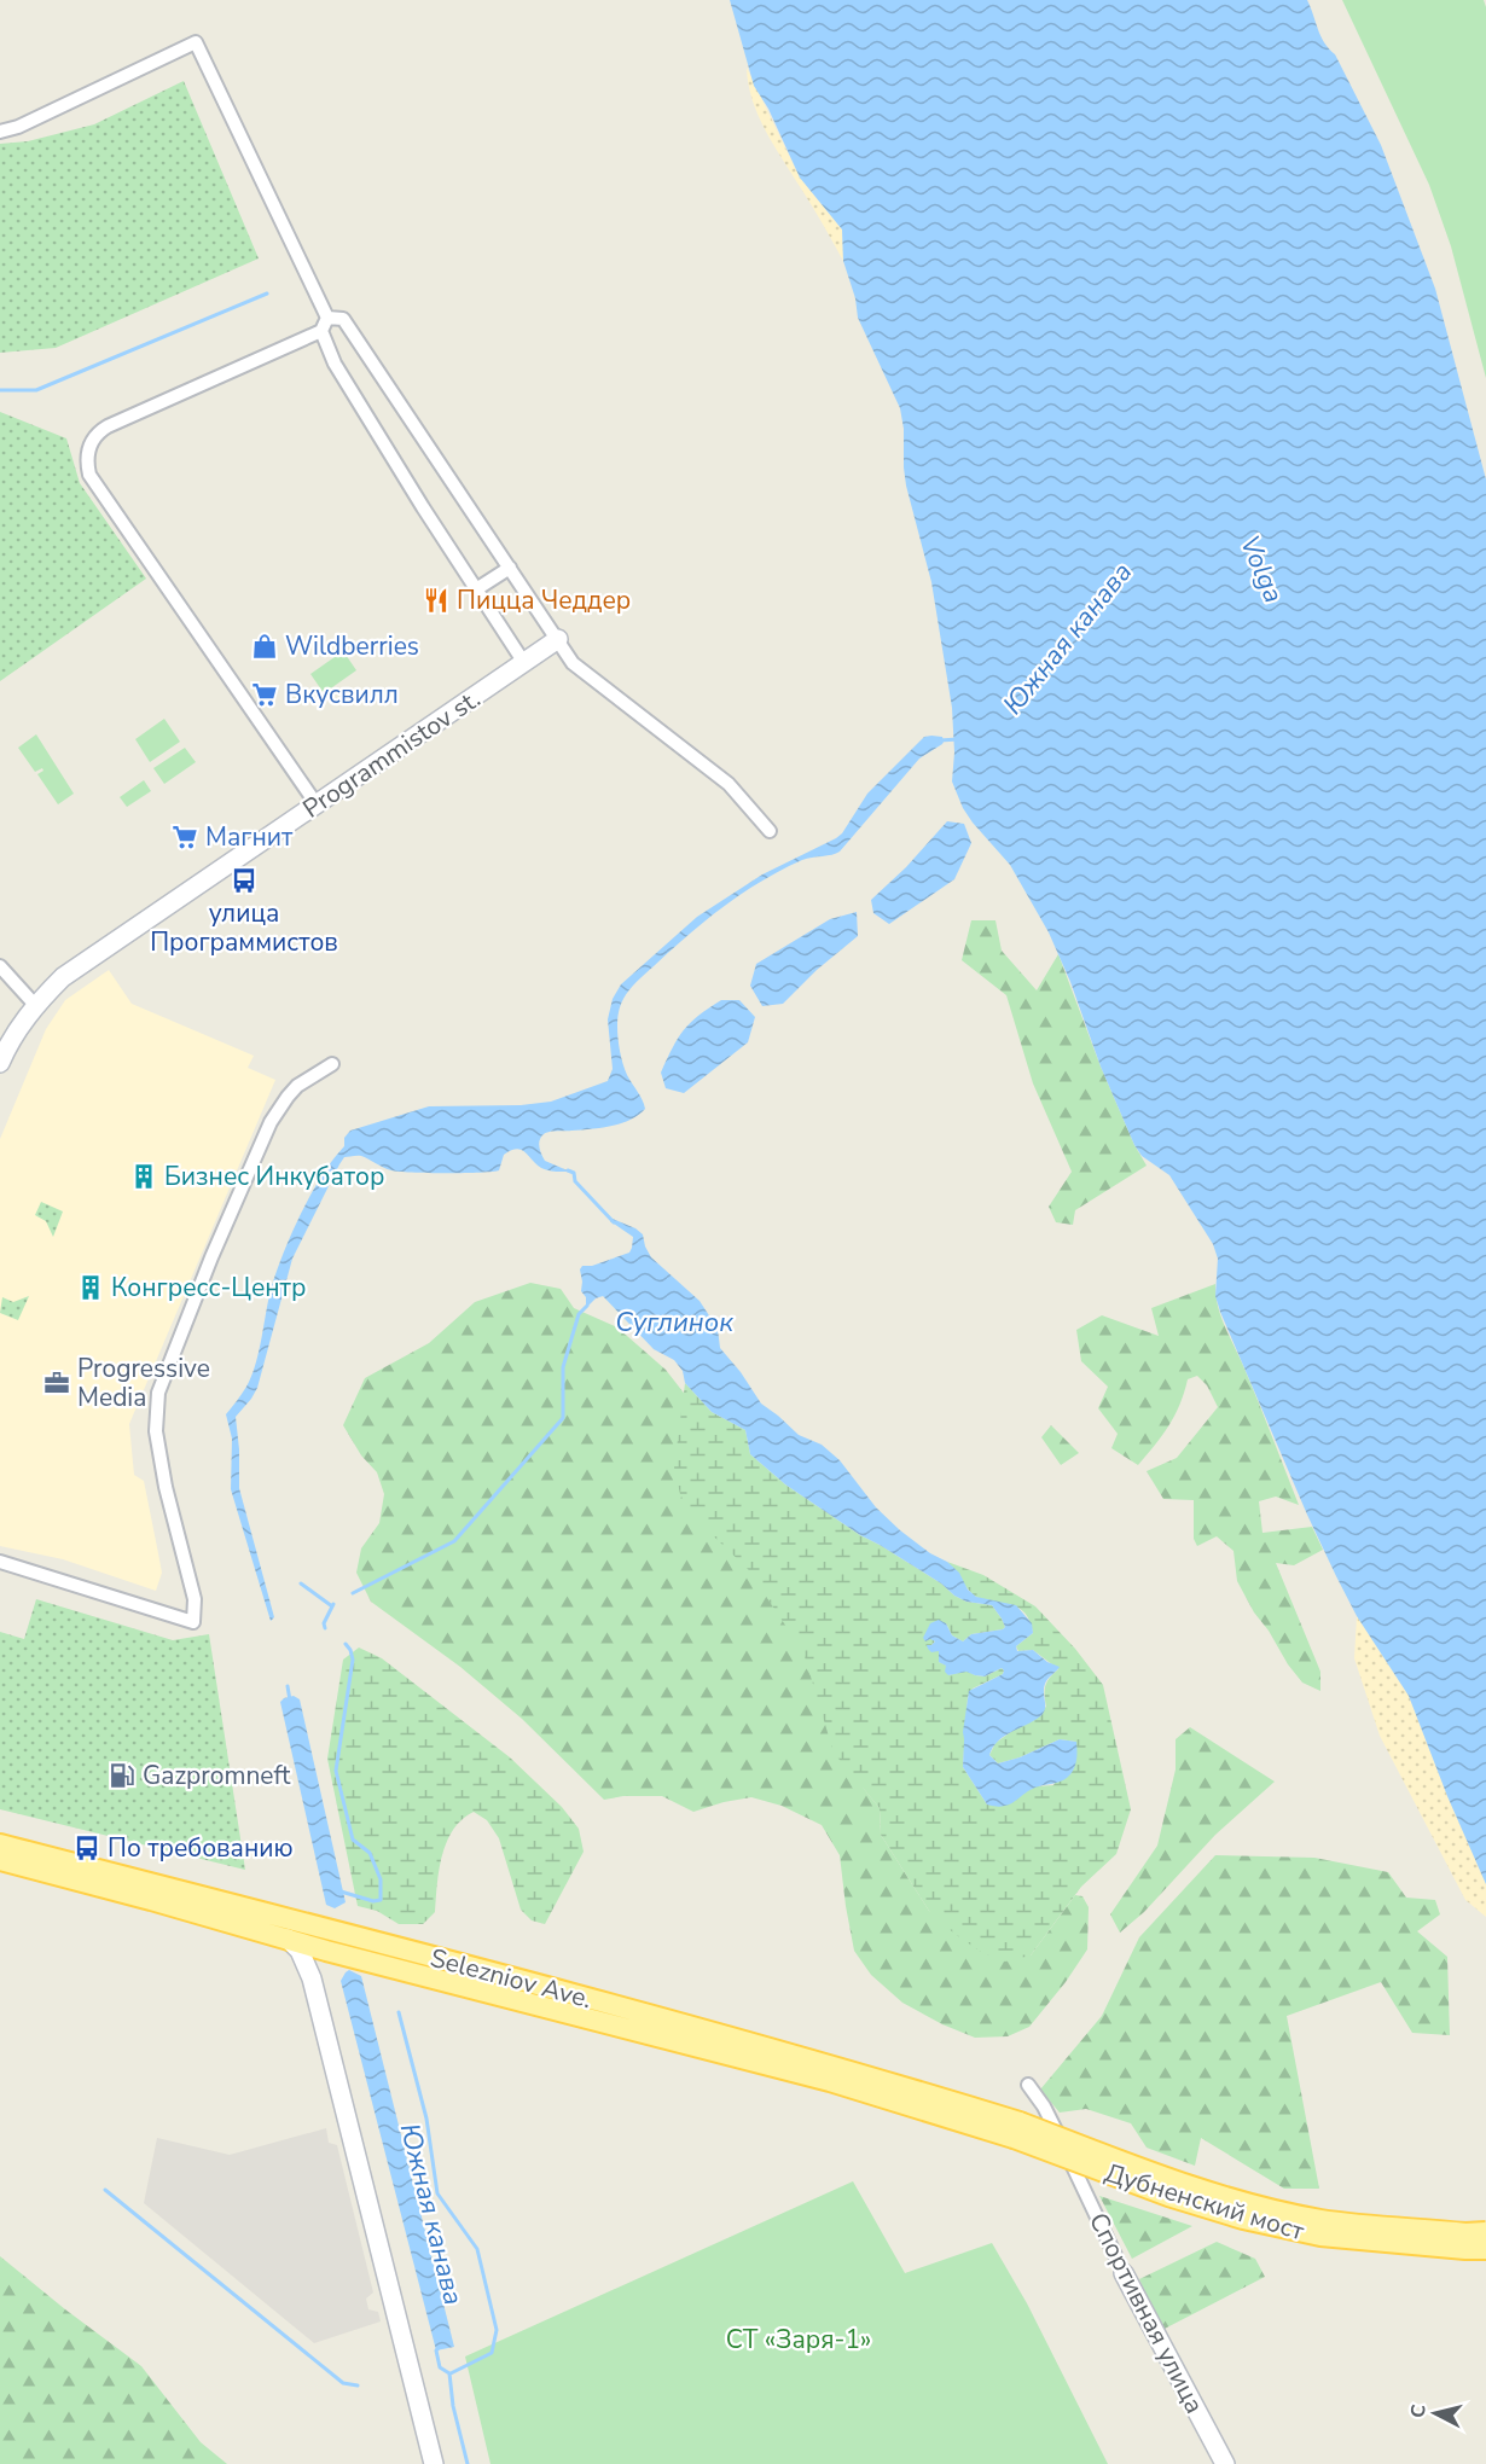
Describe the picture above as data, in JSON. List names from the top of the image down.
{
  "streets": {
    "main road": ["Selezniov Ave.", "Дубненский мост"],
    "street": ["Programmistov st.", "Спортивная улица"]
  },
  "crossings": [
    ["Selezniov Ave.", "Дубненский мост"]
  ],
  "water": ["Volga", "Южная канава", "Суглинок"],
  "parks": ["СТ «Заря-1»"],
  "places": {
    "restaurant": ["Пицца Чеддер"],
    "shop": ["Wildberries"],
    "supermarket": ["Вкусвилл", "Магнит"],
    "bus stop": ["улица Программистов", "По требованию"],
    "building": ["Бизнес Инкубатор", "Конгресс-Центр"],
    "office": ["Progressive Media"],
    "fuel station": ["Gazpromneft"]
  },
  "north": "left"
}
